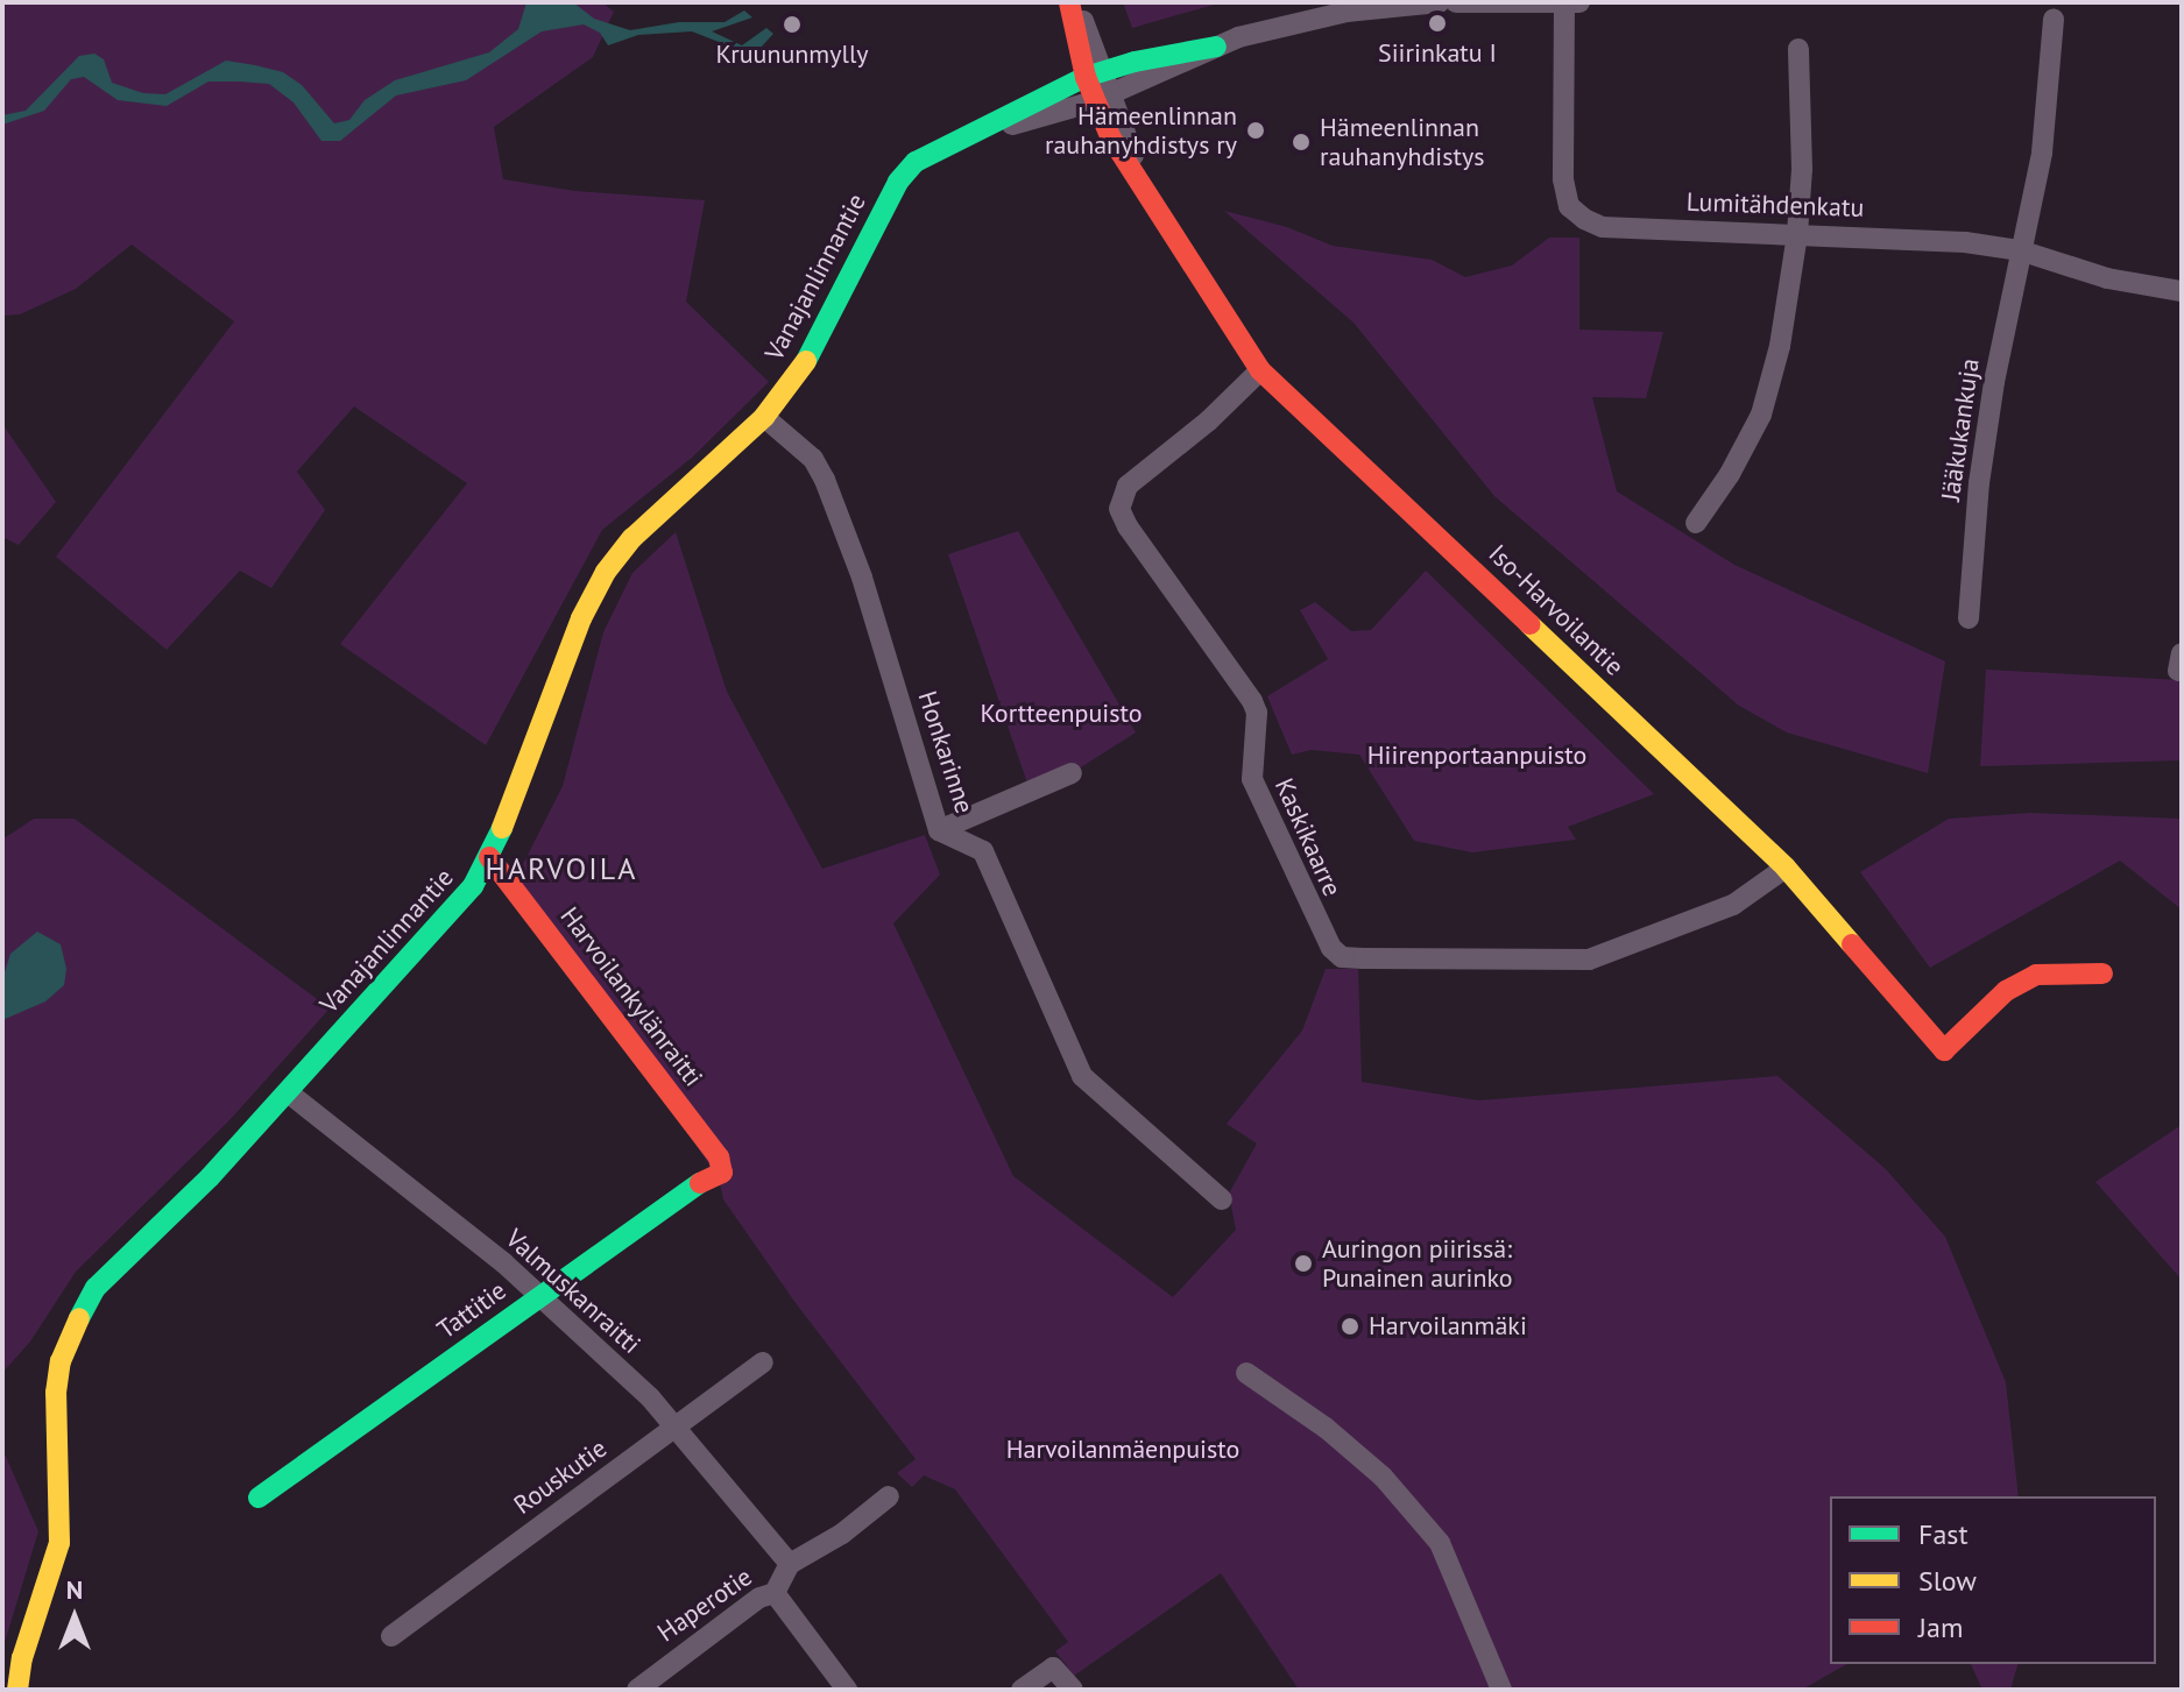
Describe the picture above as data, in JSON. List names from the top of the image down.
{
  "streets": {
    "street": [
      "Lumitähdenkatu",
      "Vanajanlinnantie",
      "Jääkukankuja",
      "Iso-Harvoilantie",
      "Honkarinne",
      "Kaskikaarre",
      "Harvoilankylänraitti",
      "Valmuskanraitti",
      "Tattitie",
      "Rouskutie",
      "Haperotie"
    ]
  },
  "crossings": [
    ["Lumitähdenkatu", "Jääkukankuja"],
    ["Vanajanlinnantie", "Iso-Harvoilantie"],
    ["Vanajanlinnantie", "Honkarinne"],
    ["Vanajanlinnantie", "Harvoilankylänraitti"],
    ["Vanajanlinnantie", "Valmuskanraitti"],
    ["Iso-Harvoilantie", "Kaskikaarre"],
    ["Harvoilankylänraitti", "Tattitie"],
    ["Valmuskanraitti", "Tattitie"],
    ["Valmuskanraitti", "Rouskutie"],
    ["Valmuskanraitti", "Haperotie"]
  ],
  "districts": ["HARVOILA"],
  "parks": ["Kortteenpuisto", "Hiirenportaanpuisto", "Harvoilanmäenpuisto"],
  "places": [
    "Siirinkatu I",
    "Kruununmylly",
    "Hämeenlinnan rauhanyhdistys ry",
    "Hämeenlinnan rauhanyhdistys",
    "Auringon piirissä: Punainen aurinko",
    "Harvoilanmäki"
  ],
  "legend": ["Fast", "Slow", "Jam"],
  "north": "top"
}
